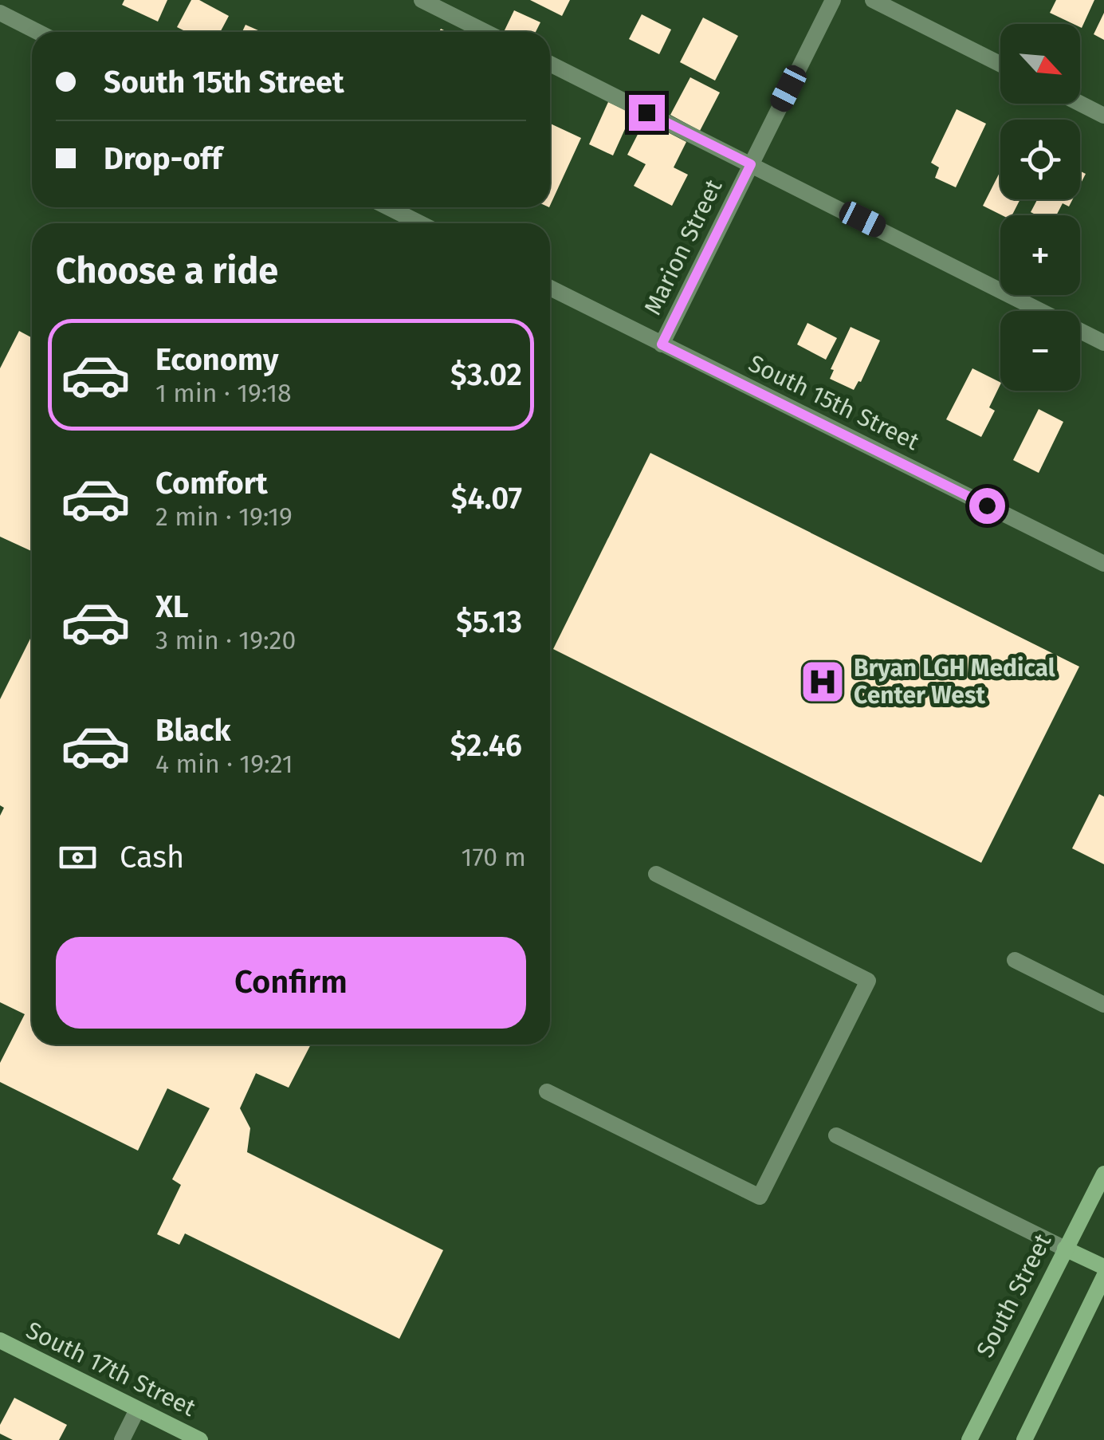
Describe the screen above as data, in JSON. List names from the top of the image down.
{
  "streets": {
    "main road": ["South Street", "South 17th Street"],
    "street": ["Marion Street", "South 15th Street"]
  },
  "crossings": [
    ["Marion Street", "South 15th Street"]
  ],
  "places": {
    "hospital": ["Bryan LGH Medical Center West"]
  },
  "north": "bottom right",
  "page": {
    "map_buttons": ["+", "−"],
    "banner": ["South 15th Street", "Drop-off"],
    "heading": "Choose a ride",
    "list": [
      {
        "name": "Economy",
        "note": "1 min · 19:18",
        "value": "$3.02"
      },
      {
        "name": "Comfort",
        "note": "2 min · 19:19",
        "value": "$4.07"
      },
      {
        "name": "XL",
        "note": "3 min · 19:20",
        "value": "$5.13"
      },
      {
        "name": "Black",
        "note": "4 min · 19:21",
        "value": "$2.46"
      }
    ],
    "pay": ["Cash", "170 m"],
    "buttons": "Confirm"
  }
}
